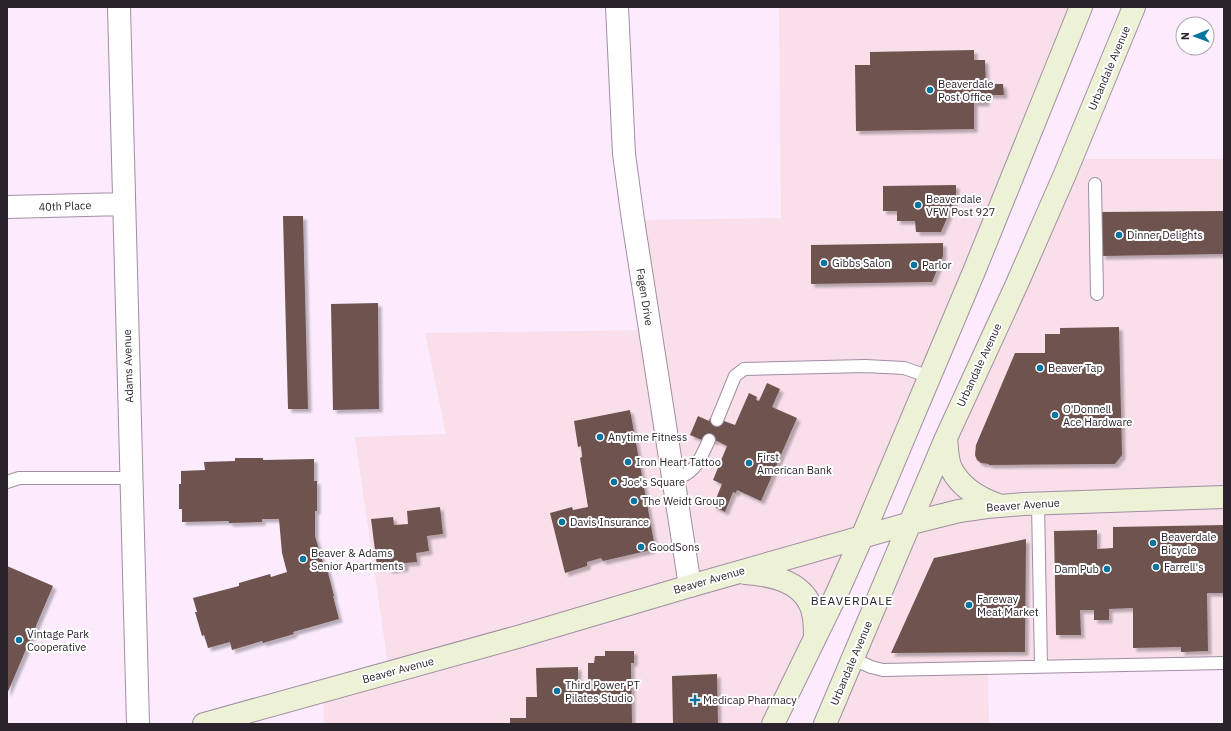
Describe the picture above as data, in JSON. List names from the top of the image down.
{
  "streets": {
    "street": [
      "Urbandale Avenue",
      "40th Place",
      "Fagen Drive",
      "Adams Avenue",
      "Beaver Avenue"
    ]
  },
  "crossings": [
    ["Urbandale Avenue", "Beaver Avenue"],
    ["40th Place", "Adams Avenue"],
    ["Fagen Drive", "Beaver Avenue"]
  ],
  "districts": ["BEAVERDALE"],
  "places": {
    "other": [
      "Beaverdale Post Office",
      "Beaverdale VFW Post 927",
      "Dinner Delights",
      "Gibbs Salon",
      "Parlor",
      "Beaver Tap",
      "O'Donnell Ace Hardware",
      "Anytime Fitness",
      "Iron Heart Tattoo",
      "First American Bank",
      "Joe's Square",
      "The Weidt Group",
      "Davis Insurance",
      "Beaverdale Bicycle",
      "GoodSons",
      "Beaver & Adams Senior Apartments",
      "Farrell's",
      "Dam Pub",
      "Fareway Meat Market",
      "Vintage Park Cooperative",
      "Third Power PT Pilates Studio"
    ],
    "health": ["Medicap Pharmacy"]
  },
  "north": "left"
}
